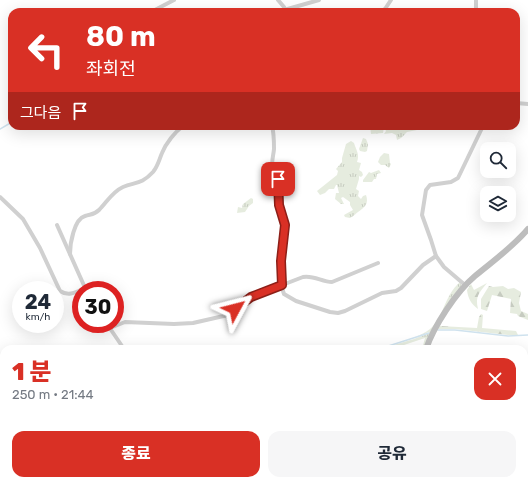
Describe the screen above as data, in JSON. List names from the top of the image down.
{
  "page": {
    "turn": ["80 m", "좌회전"],
    "then": "그다음",
    "speed": "24 km/h",
    "limit": "30",
    "heading": ["1 분", "250 m · 21:44"],
    "buttons": ["종료", "공유"]
  }
}
